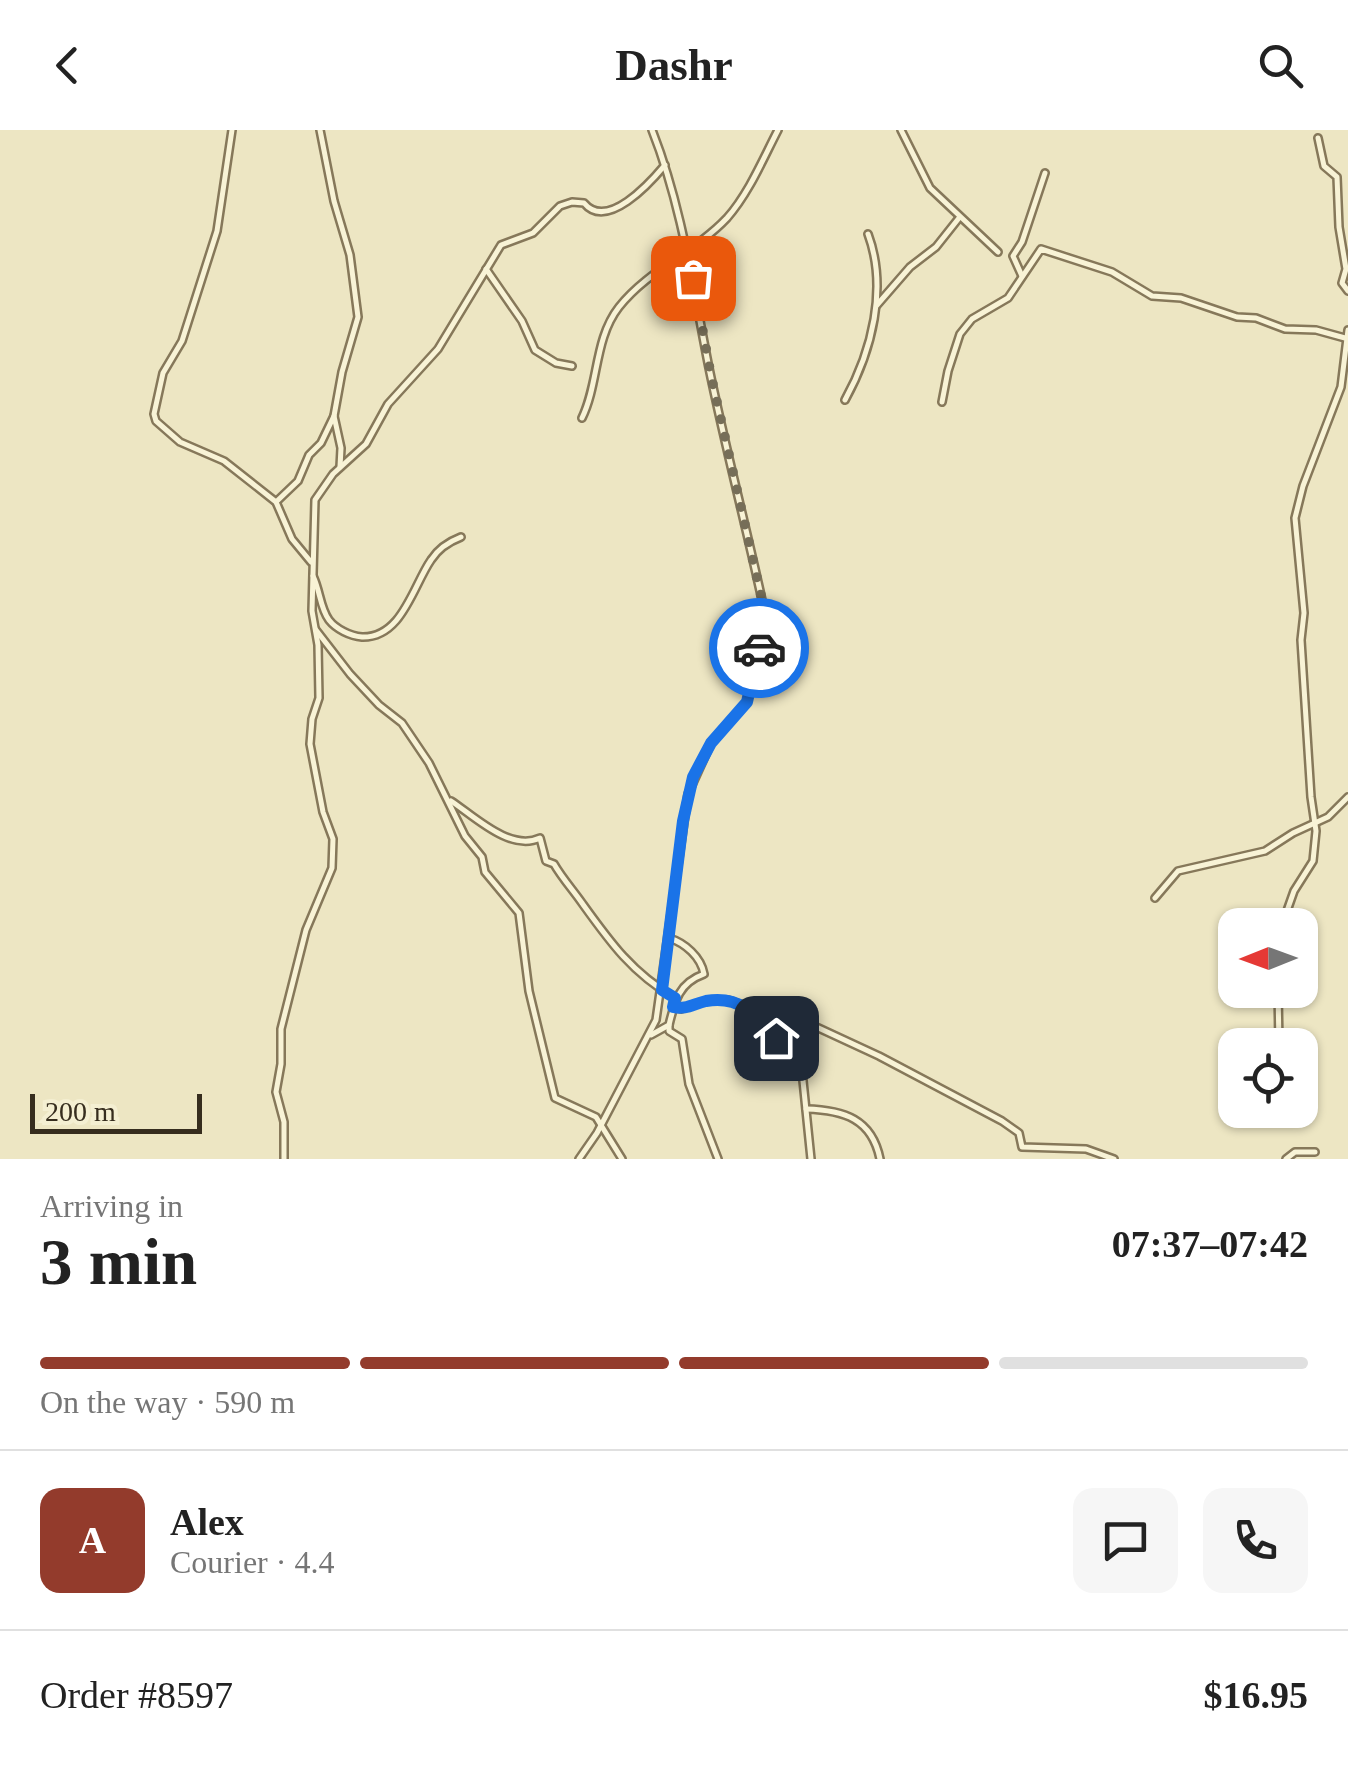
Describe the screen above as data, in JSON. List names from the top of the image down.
{
  "scale_bar": "200 m",
  "north": "left",
  "page": {
    "header": "Dashr",
    "scale": "200 m",
    "heading": ["3 min", "Arriving in", "07:37–07:42"],
    "panel": [
      "Alex",
      "Courier · 4.4",
      "Order #8597",
      "$16.95"
    ],
    "bar": "On the way · 590 m",
    "round": "A"
  }
}
